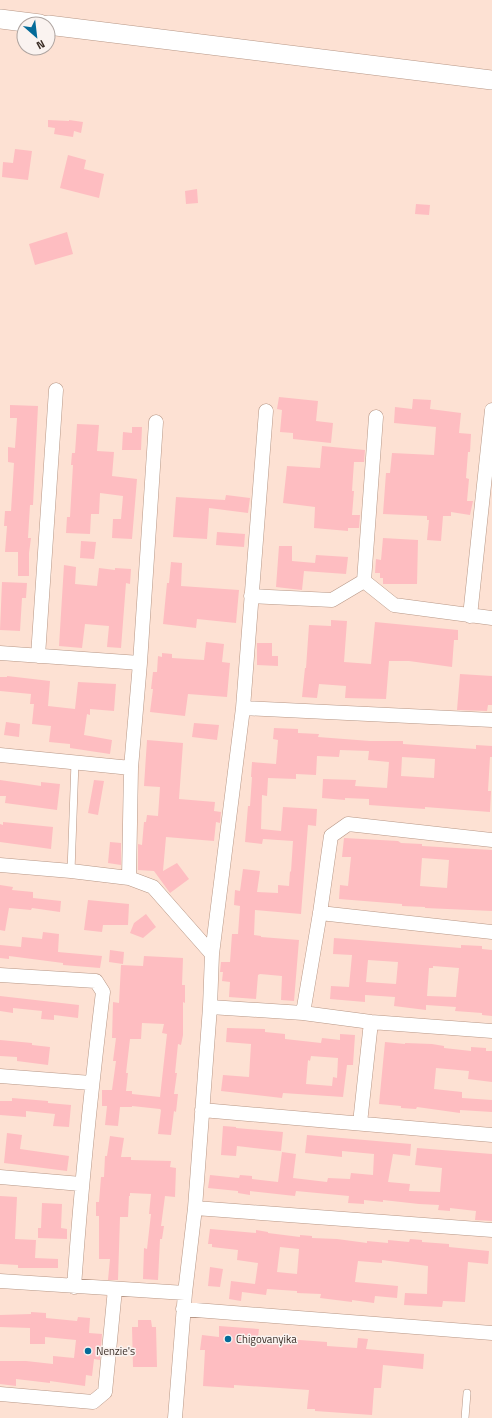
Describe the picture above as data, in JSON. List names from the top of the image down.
{
  "places": ["Chigovanyika", "Nenzie's"],
  "north": "bottom right"
}
